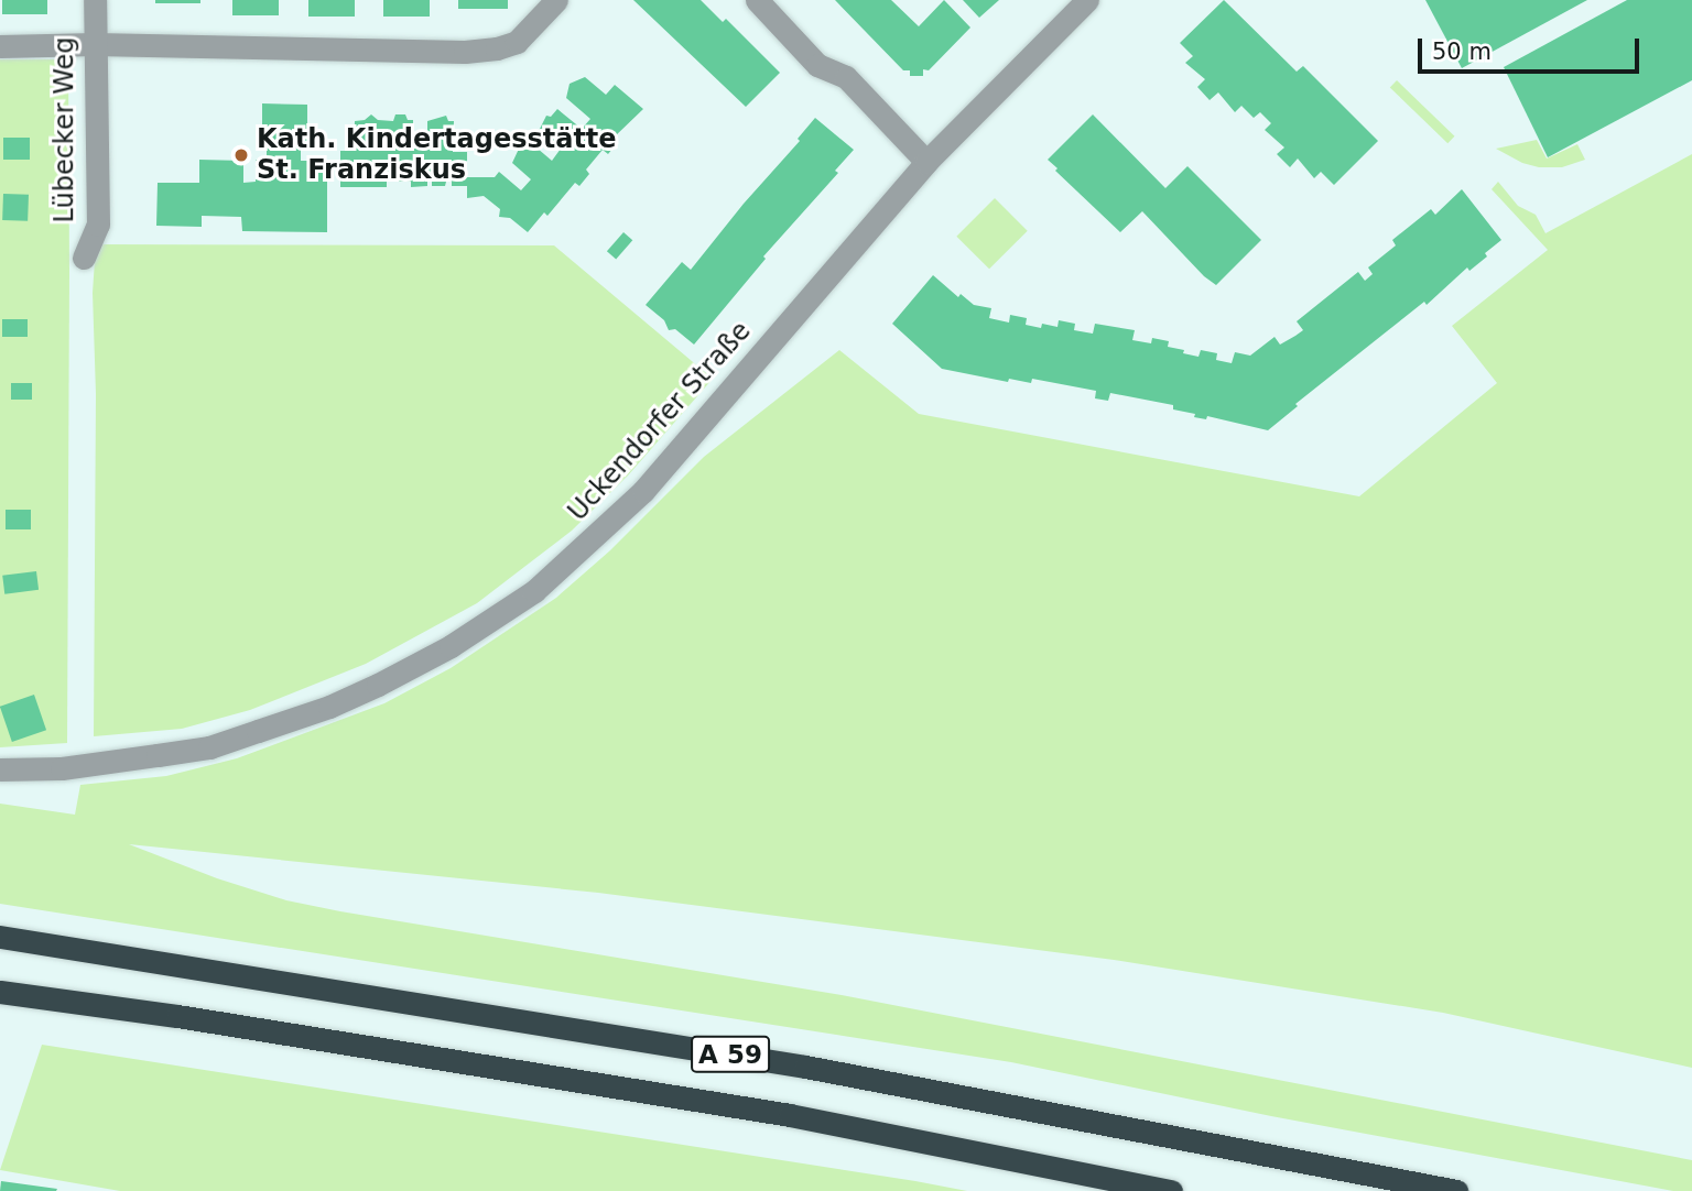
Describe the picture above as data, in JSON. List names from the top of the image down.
{
  "streets": {
    "highway": ["A 59"],
    "street": ["Lübecker Weg", "Uckendorfer Straße"]
  },
  "places": ["Kath. Kindertagesstätte St. Franziskus"],
  "scale_bar": "50 m"
}
